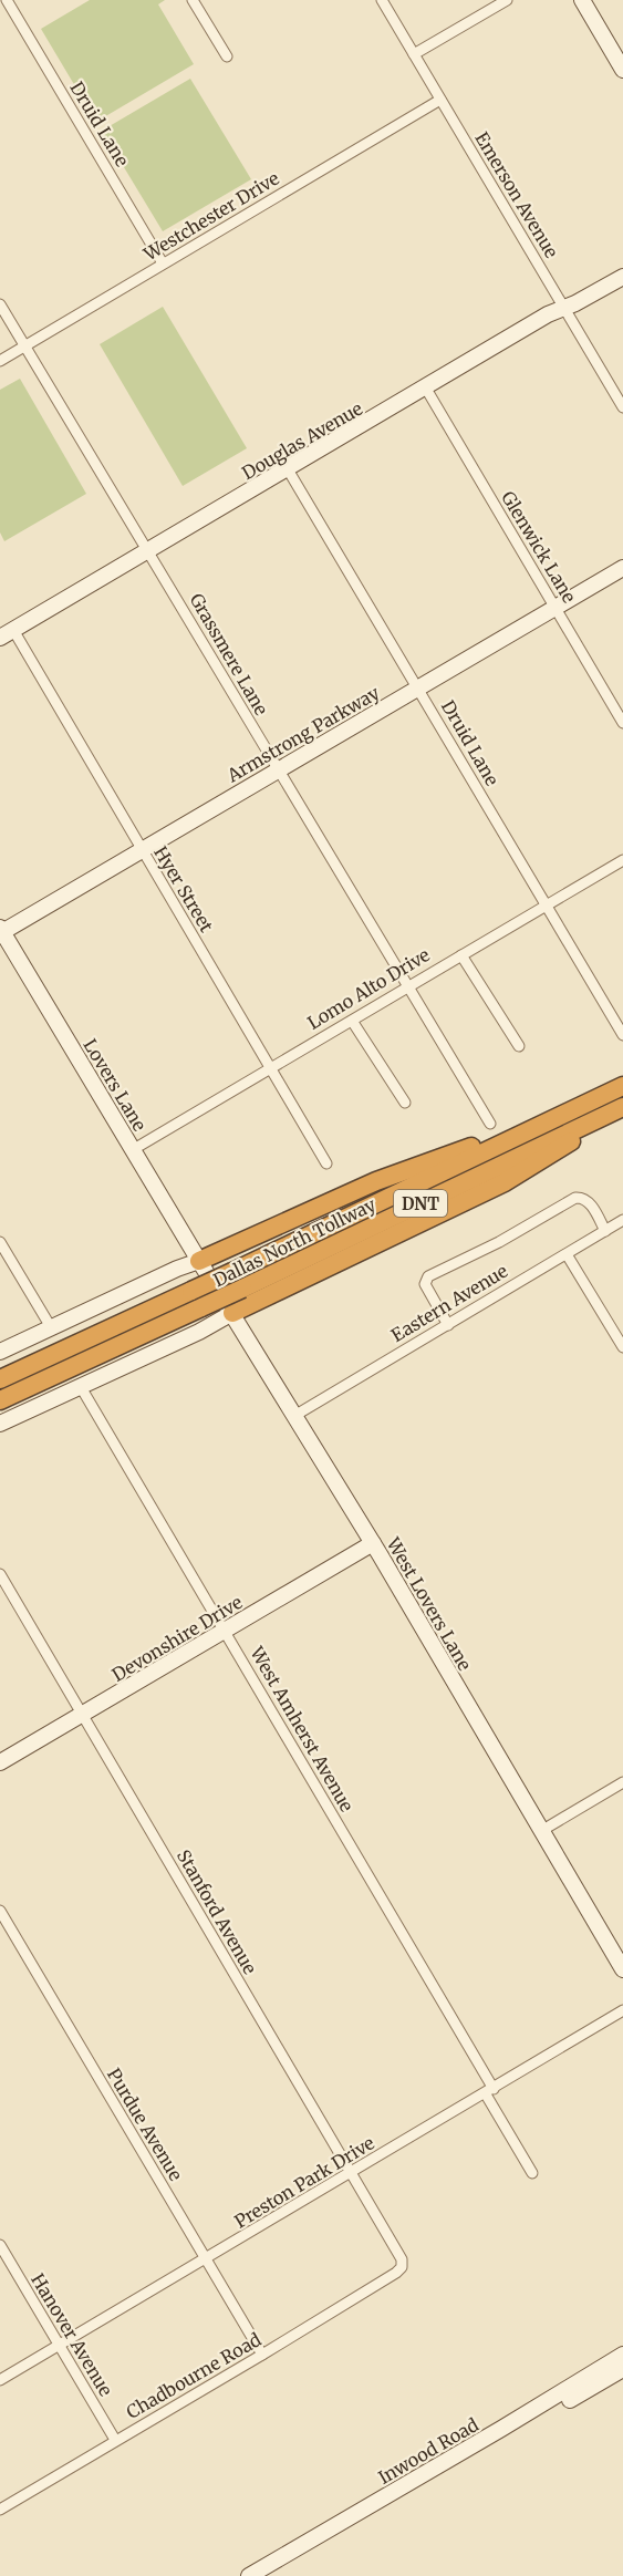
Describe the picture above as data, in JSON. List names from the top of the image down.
{
  "streets": {
    "highway": ["DNT", "Dallas North Tollway"],
    "street": [
      "Druid Lane",
      "Emerson Avenue",
      "Westchester Drive",
      "Douglas Avenue",
      "Glenwick Lane",
      "Grassmere Lane",
      "Armstrong Parkway",
      "Hyer Street",
      "Lomo Alto Drive",
      "Lovers Lane",
      "Eastern Avenue",
      "West Lovers Lane",
      "Devonshire Drive",
      "West Amherst Avenue",
      "Stanford Avenue",
      "Purdue Avenue",
      "Preston Park Drive",
      "Hanover Avenue",
      "Chadbourne Road",
      "Inwood Road"
    ]
  },
  "crossings": [
    ["Druid Lane", "Westchester Drive"],
    ["Druid Lane", "Douglas Avenue"],
    ["Druid Lane", "Armstrong Parkway"],
    ["Druid Lane", "Lomo Alto Drive"],
    ["Emerson Avenue", "Westchester Drive"],
    ["Emerson Avenue", "Douglas Avenue"],
    ["Westchester Drive", "Grassmere Lane"],
    ["Douglas Avenue", "Glenwick Lane"],
    ["Douglas Avenue", "Grassmere Lane"],
    ["Douglas Avenue", "Hyer Street"],
    ["Glenwick Lane", "Armstrong Parkway"],
    ["Grassmere Lane", "Armstrong Parkway"],
    ["Grassmere Lane", "Lomo Alto Drive"],
    ["Armstrong Parkway", "Hyer Street"],
    ["Armstrong Parkway", "Lovers Lane"],
    ["Hyer Street", "Lomo Alto Drive"],
    ["Lomo Alto Drive", "Lovers Lane"],
    ["Lovers Lane", "West Lovers Lane"],
    ["Eastern Avenue", "West Lovers Lane"],
    ["West Lovers Lane", "Devonshire Drive"],
    ["Devonshire Drive", "West Amherst Avenue"],
    ["Devonshire Drive", "Stanford Avenue"],
    ["West Amherst Avenue", "Preston Park Drive"],
    ["Stanford Avenue", "Preston Park Drive"],
    ["Stanford Avenue", "Chadbourne Road"],
    ["Purdue Avenue", "Preston Park Drive"],
    ["Purdue Avenue", "Chadbourne Road"],
    ["Preston Park Drive", "Hanover Avenue"],
    ["Hanover Avenue", "Chadbourne Road"]
  ]
}
